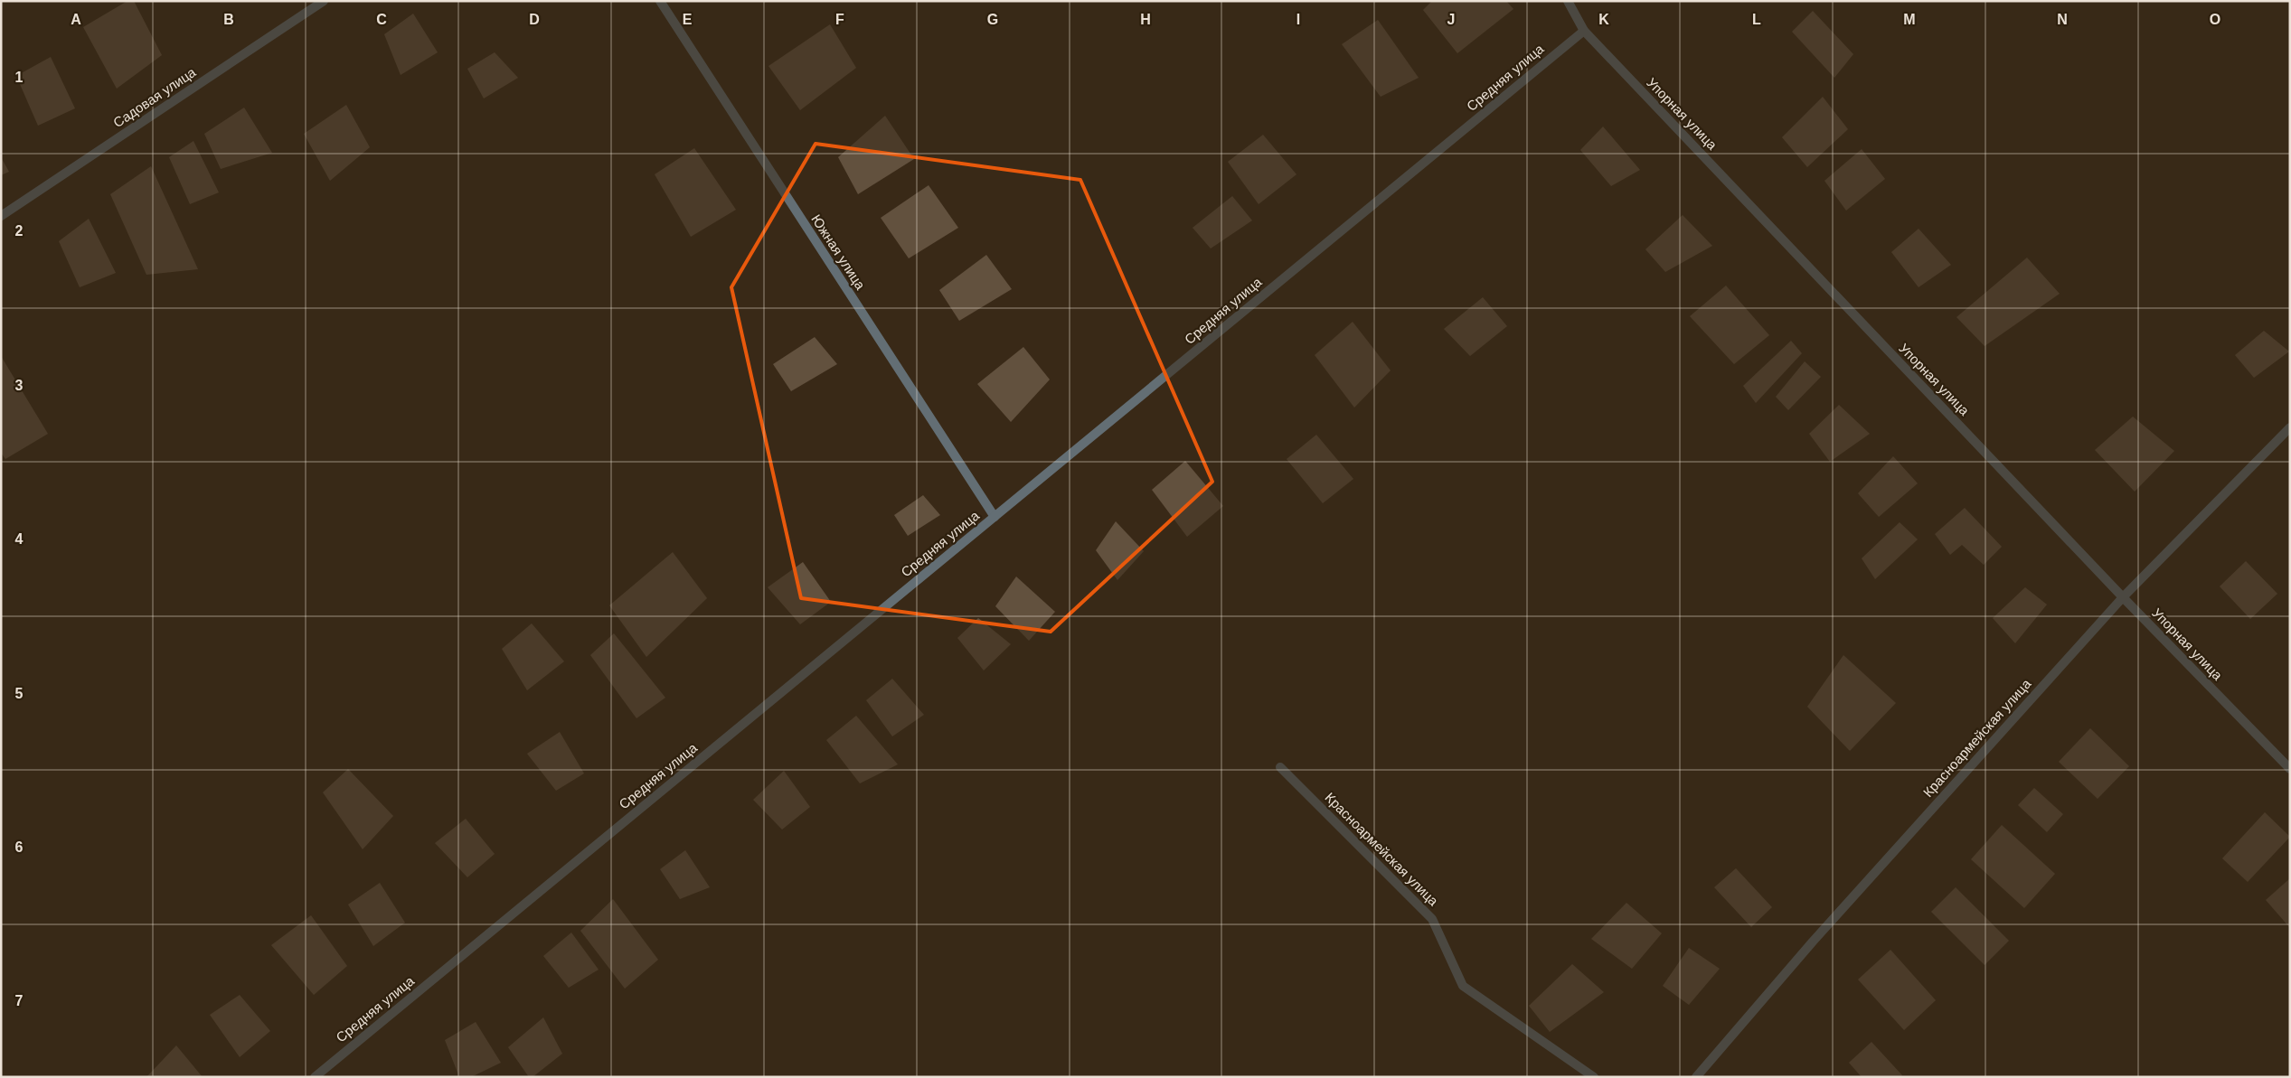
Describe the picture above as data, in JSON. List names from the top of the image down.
{
  "streets": {
    "street": [
      "Средняя улица",
      "Садовая улица",
      "Упорная улица",
      "Южная улица",
      "Красноармейская улица"
    ]
  },
  "crossings": [
    ["Средняя улица", "Упорная улица"],
    ["Средняя улица", "Южная улица"],
    ["Упорная улица", "Красноармейская улица"]
  ],
  "grid": {
    "columns": [
      "A",
      "B",
      "C",
      "D",
      "E",
      "F",
      "G",
      "H",
      "I",
      "J",
      "K",
      "L",
      "M",
      "N",
      "O"
    ],
    "rows": [
      "1",
      "2",
      "3",
      "4",
      "5",
      "6",
      "7"
    ]
  }
}
